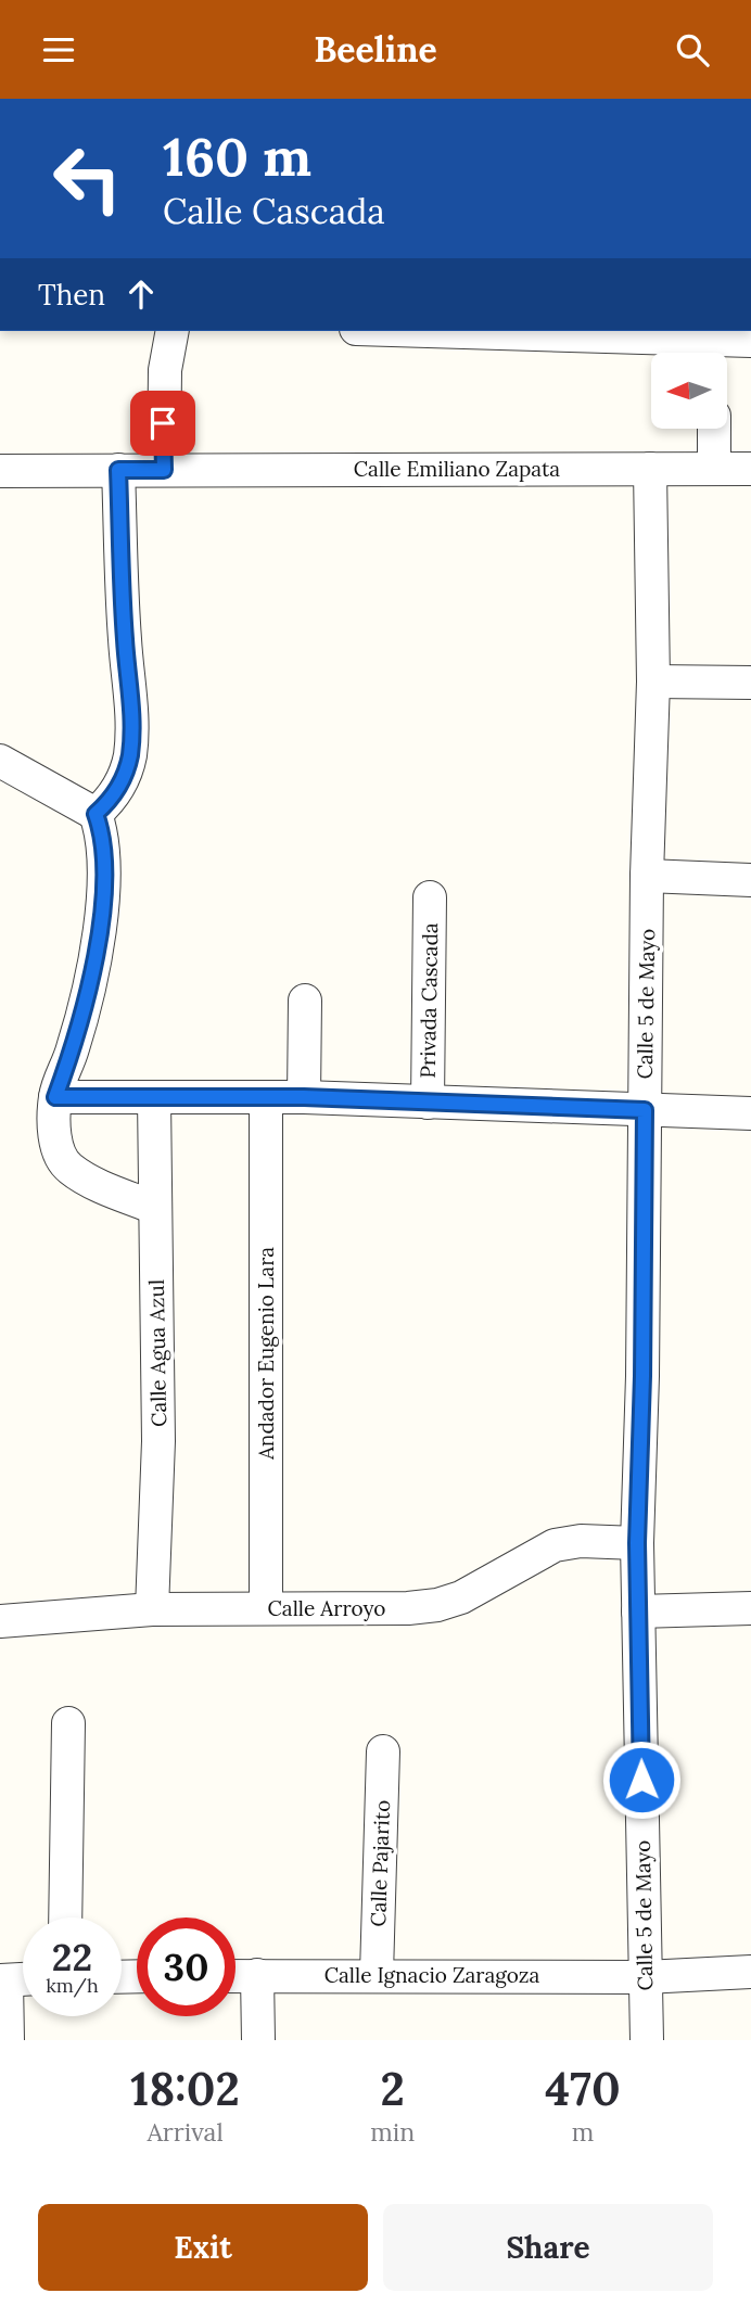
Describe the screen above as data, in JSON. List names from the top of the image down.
{
  "streets": {
    "street": [
      "Calle Emiliano Zapata",
      "Privada Cascada",
      "Calle 5 de Mayo",
      "Calle Agua Azul",
      "Andador Eugenio Lara",
      "Calle Arroyo",
      "Calle Pajarito",
      "Calle Ignacio Zaragoza"
    ]
  },
  "crossings": [
    ["Calle Emiliano Zapata", "Calle 5 de Mayo"],
    ["Calle 5 de Mayo", "Calle Arroyo"],
    ["Calle 5 de Mayo", "Calle Ignacio Zaragoza"],
    ["Calle Agua Azul", "Calle Arroyo"],
    ["Andador Eugenio Lara", "Calle Arroyo"],
    ["Calle Pajarito", "Calle Ignacio Zaragoza"]
  ],
  "north": "left",
  "page": {
    "header": "Beeline",
    "turn": ["160 m", "Calle Cascada"],
    "then": "Then",
    "speed": "22 km/h",
    "limit": "30",
    "eta": [
      "18:02",
      "Arrival",
      "2",
      "min",
      "470",
      "m"
    ],
    "buttons": ["Exit", "Share"]
  }
}
